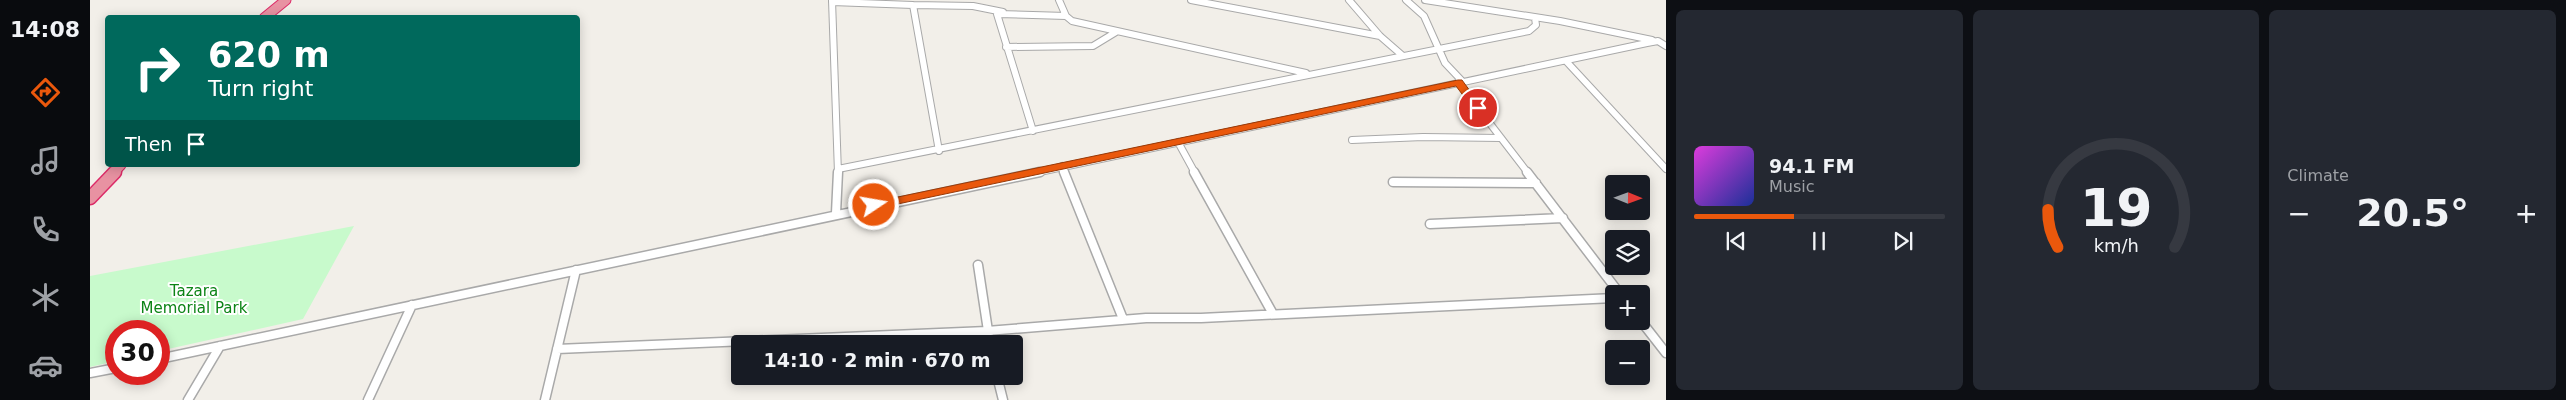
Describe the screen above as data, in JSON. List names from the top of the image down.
{
  "parks": ["Tazara Memorial Park"],
  "north": "right",
  "page": {
    "tabs": "14:08",
    "tile": "Climate",
    "turn": ["620 m", "Turn right"],
    "then": "Then",
    "song": ["94.1 FM", "Music"],
    "map_buttons": ["+", "−"],
    "heat": ["−", "20.5°", "+"],
    "limit": "30",
    "trip": "14:10 · 2 min · 670 m",
    "gauge": ["19", "km/h"]
  }
}
